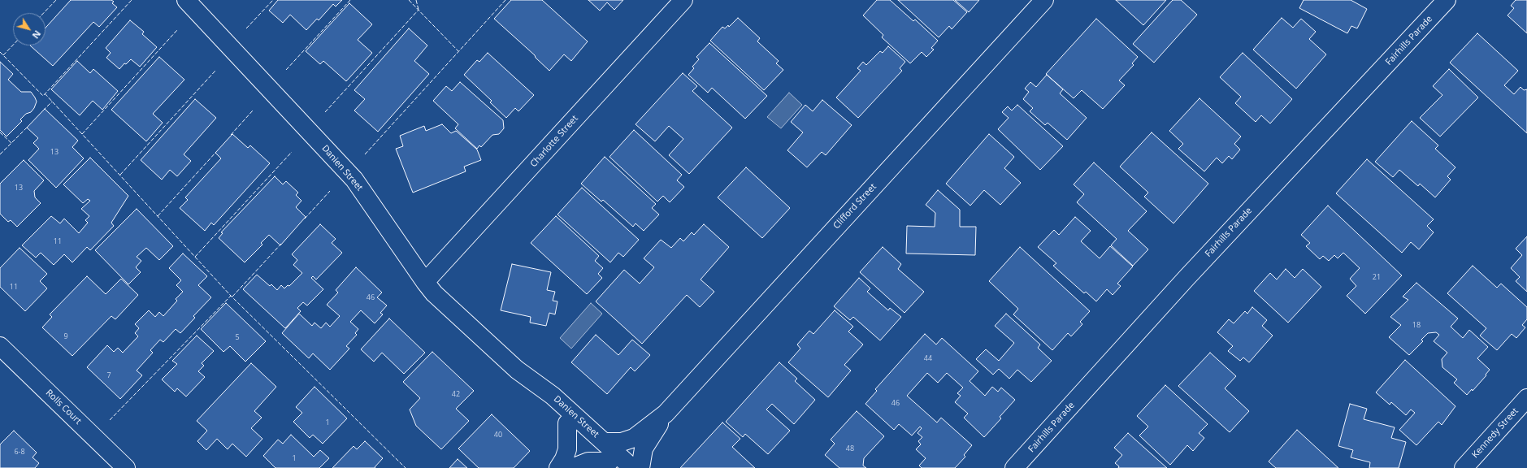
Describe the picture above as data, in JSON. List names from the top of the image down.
{
  "streets": {
    "street": [
      "Fairhills Parade",
      "Charlotte Street",
      "Danien Street",
      "Clifford Street",
      "Rolls Court",
      "Kennedy Street"
    ]
  },
  "crossings": [
    ["Charlotte Street", "Danien Street"],
    ["Danien Street", "Clifford Street"]
  ],
  "house_numbers": [
    "13",
    "13",
    "11",
    "21",
    "11",
    "46",
    "18",
    "9",
    "5",
    "44",
    "7",
    "42",
    "46",
    "1",
    "40",
    "48",
    "6-8",
    "1"
  ],
  "north": "bottom right"
}
